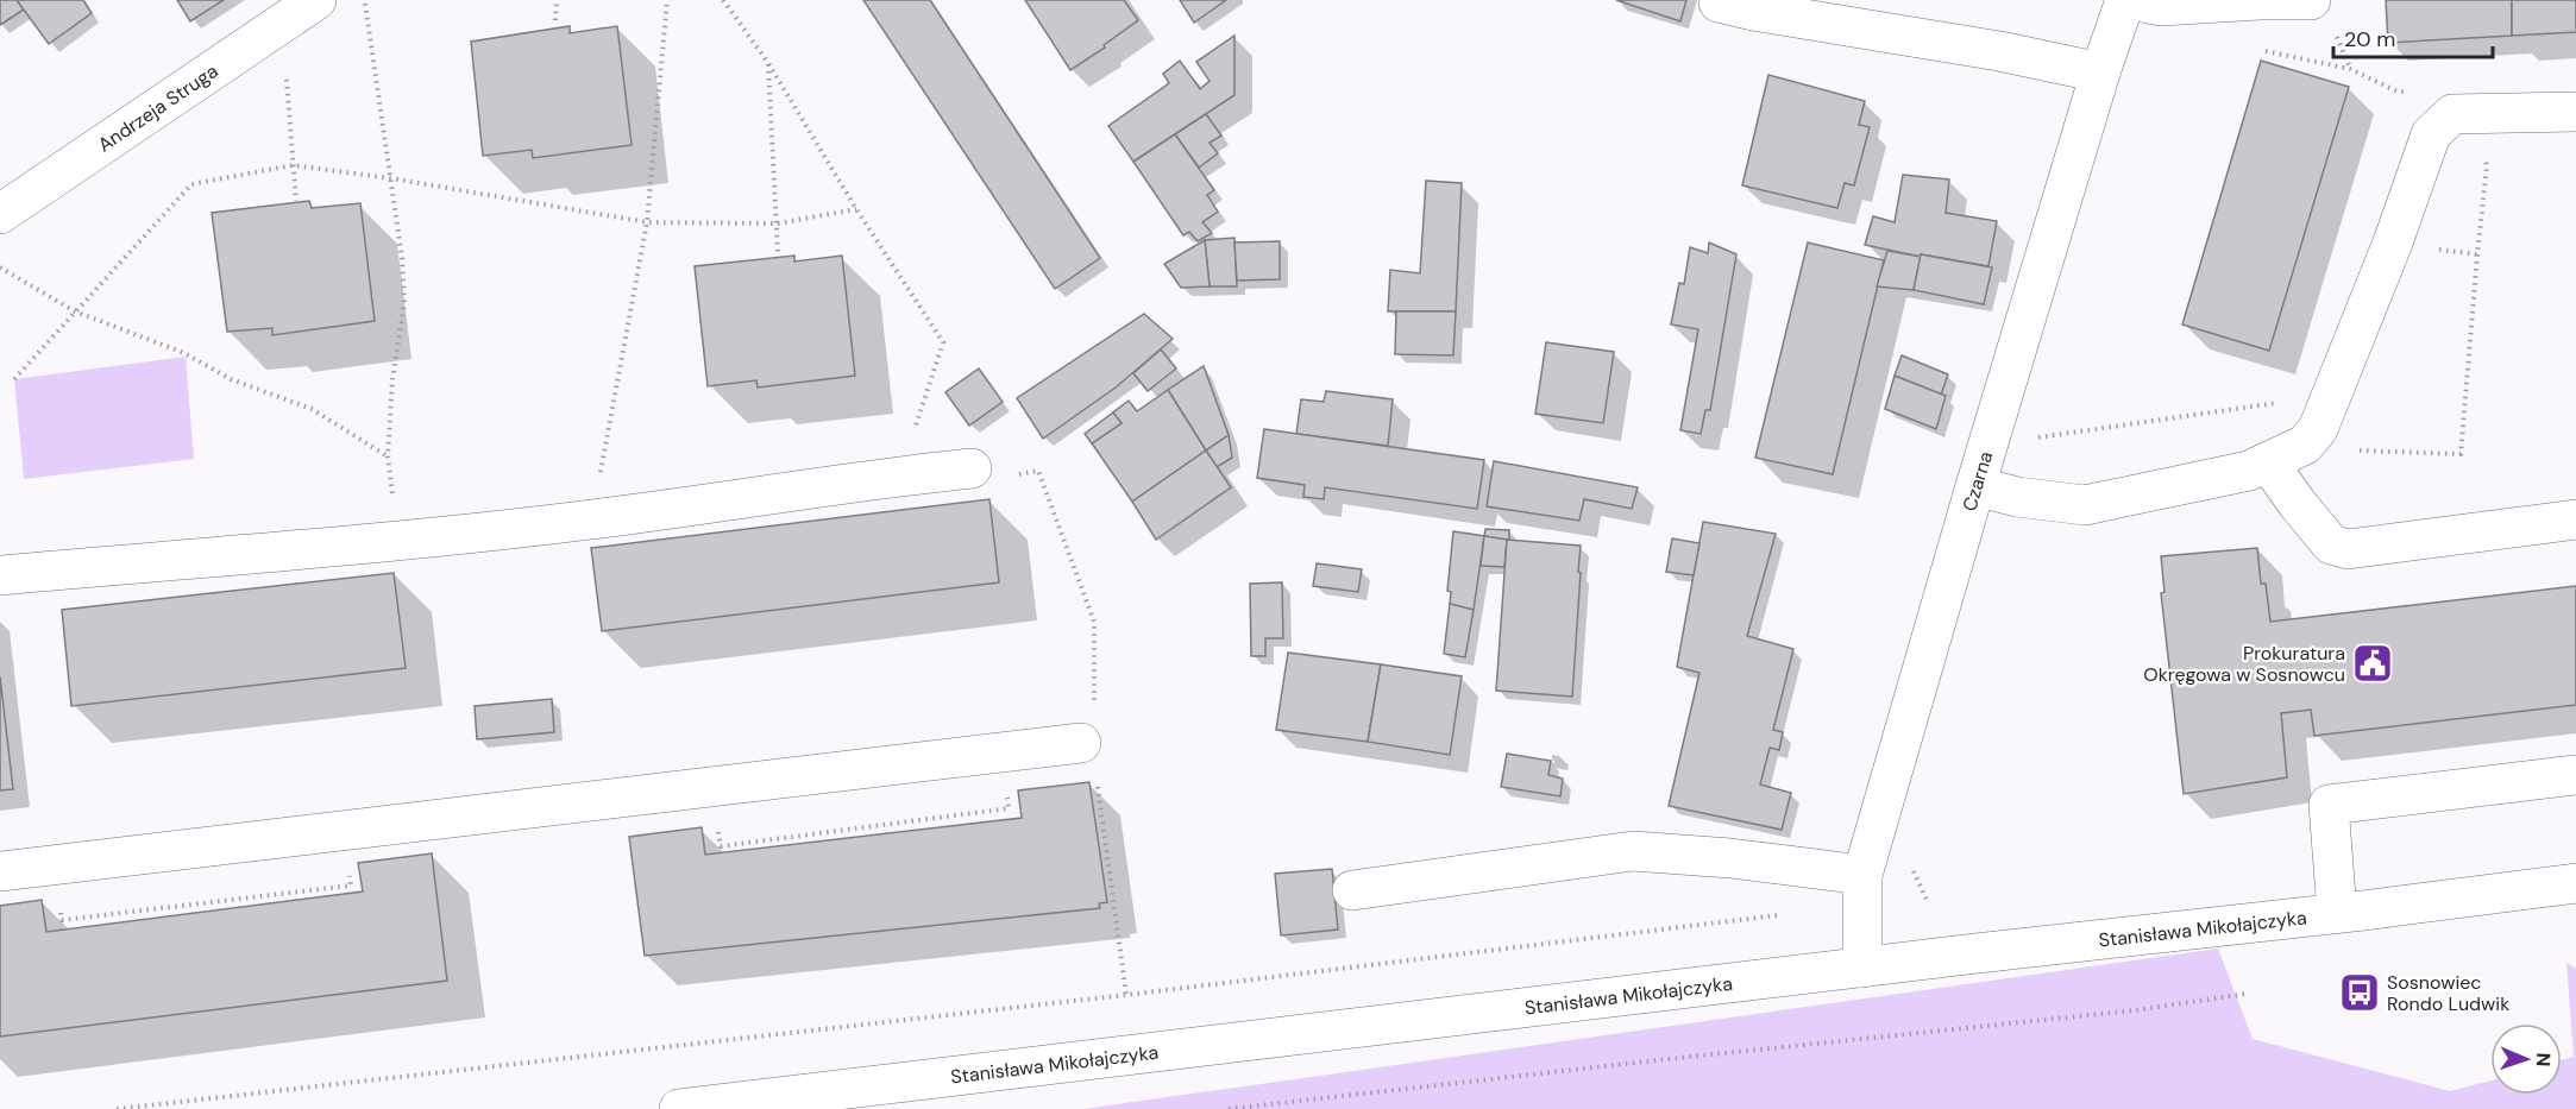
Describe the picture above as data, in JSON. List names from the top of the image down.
{
  "streets": {
    "street": ["Andrzeja Struga", "Czarna", "Stanisława Mikołajczyka"]
  },
  "crossings": [
    ["Czarna", "Stanisława Mikołajczyka"]
  ],
  "places": {
    "public building": ["Prokuratura Okręgowa w Sosnowcu"],
    "bus stop": ["Sosnowiec Rondo Ludwik"]
  },
  "scale_bar": "20 m",
  "north": "right"
}
